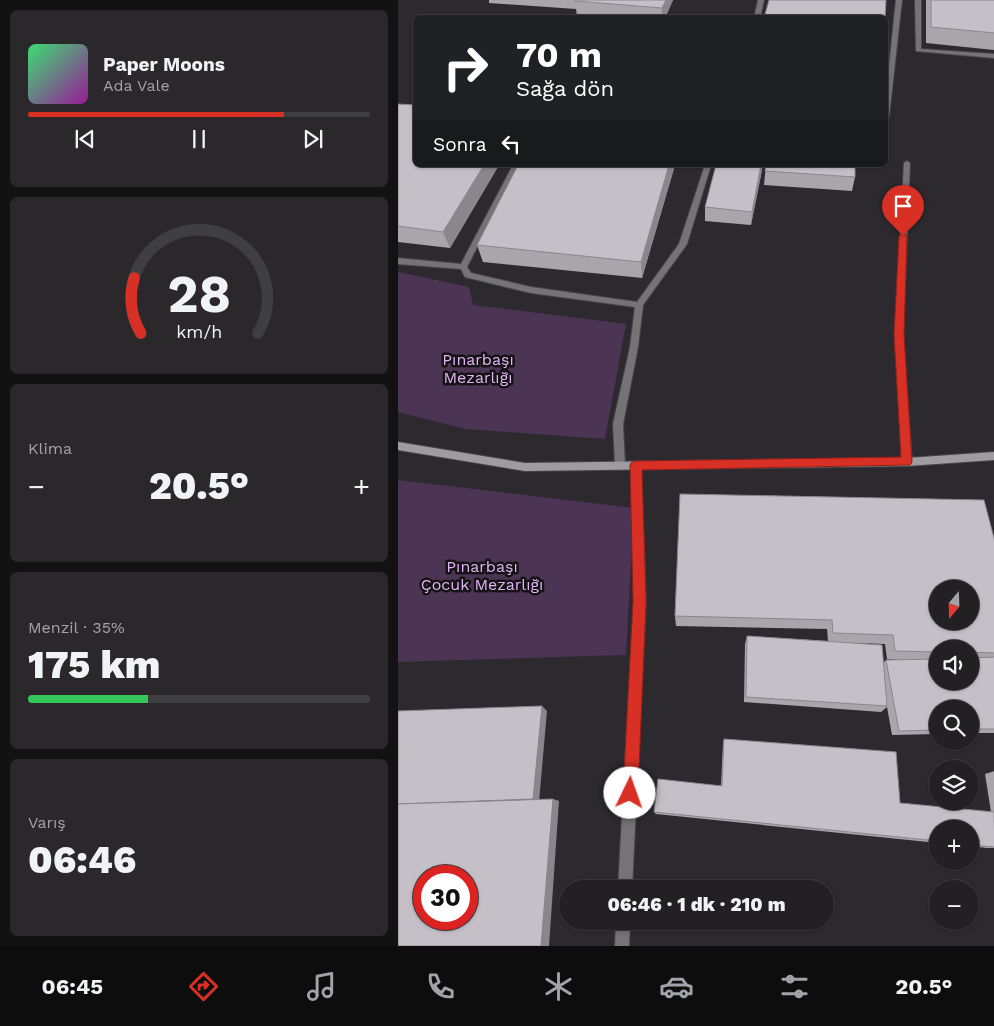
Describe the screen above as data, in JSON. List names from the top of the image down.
{
  "parks": ["Pınarbaşı Mezarlığı", "Pınarbaşı Çocuk Mezarlığı"],
  "north": "bottom",
  "page": {
    "turn": ["70 m", "Sağa dön"],
    "song": ["Paper Moons", "Ada Vale"],
    "then": "Sonra",
    "tile": [
      "Klima",
      ["Menzil · 35%", "175 km"],
      ["Varış", "06:46"]
    ],
    "heat": ["−", "20.5°", "+"],
    "map_buttons": ["+", "−"],
    "limit": "30",
    "trip": "06:46 · 1 dk · 210 m",
    "tabs": ["06:45", "20.5°"],
    "gauge": ["28", "km/h"]
  }
}
